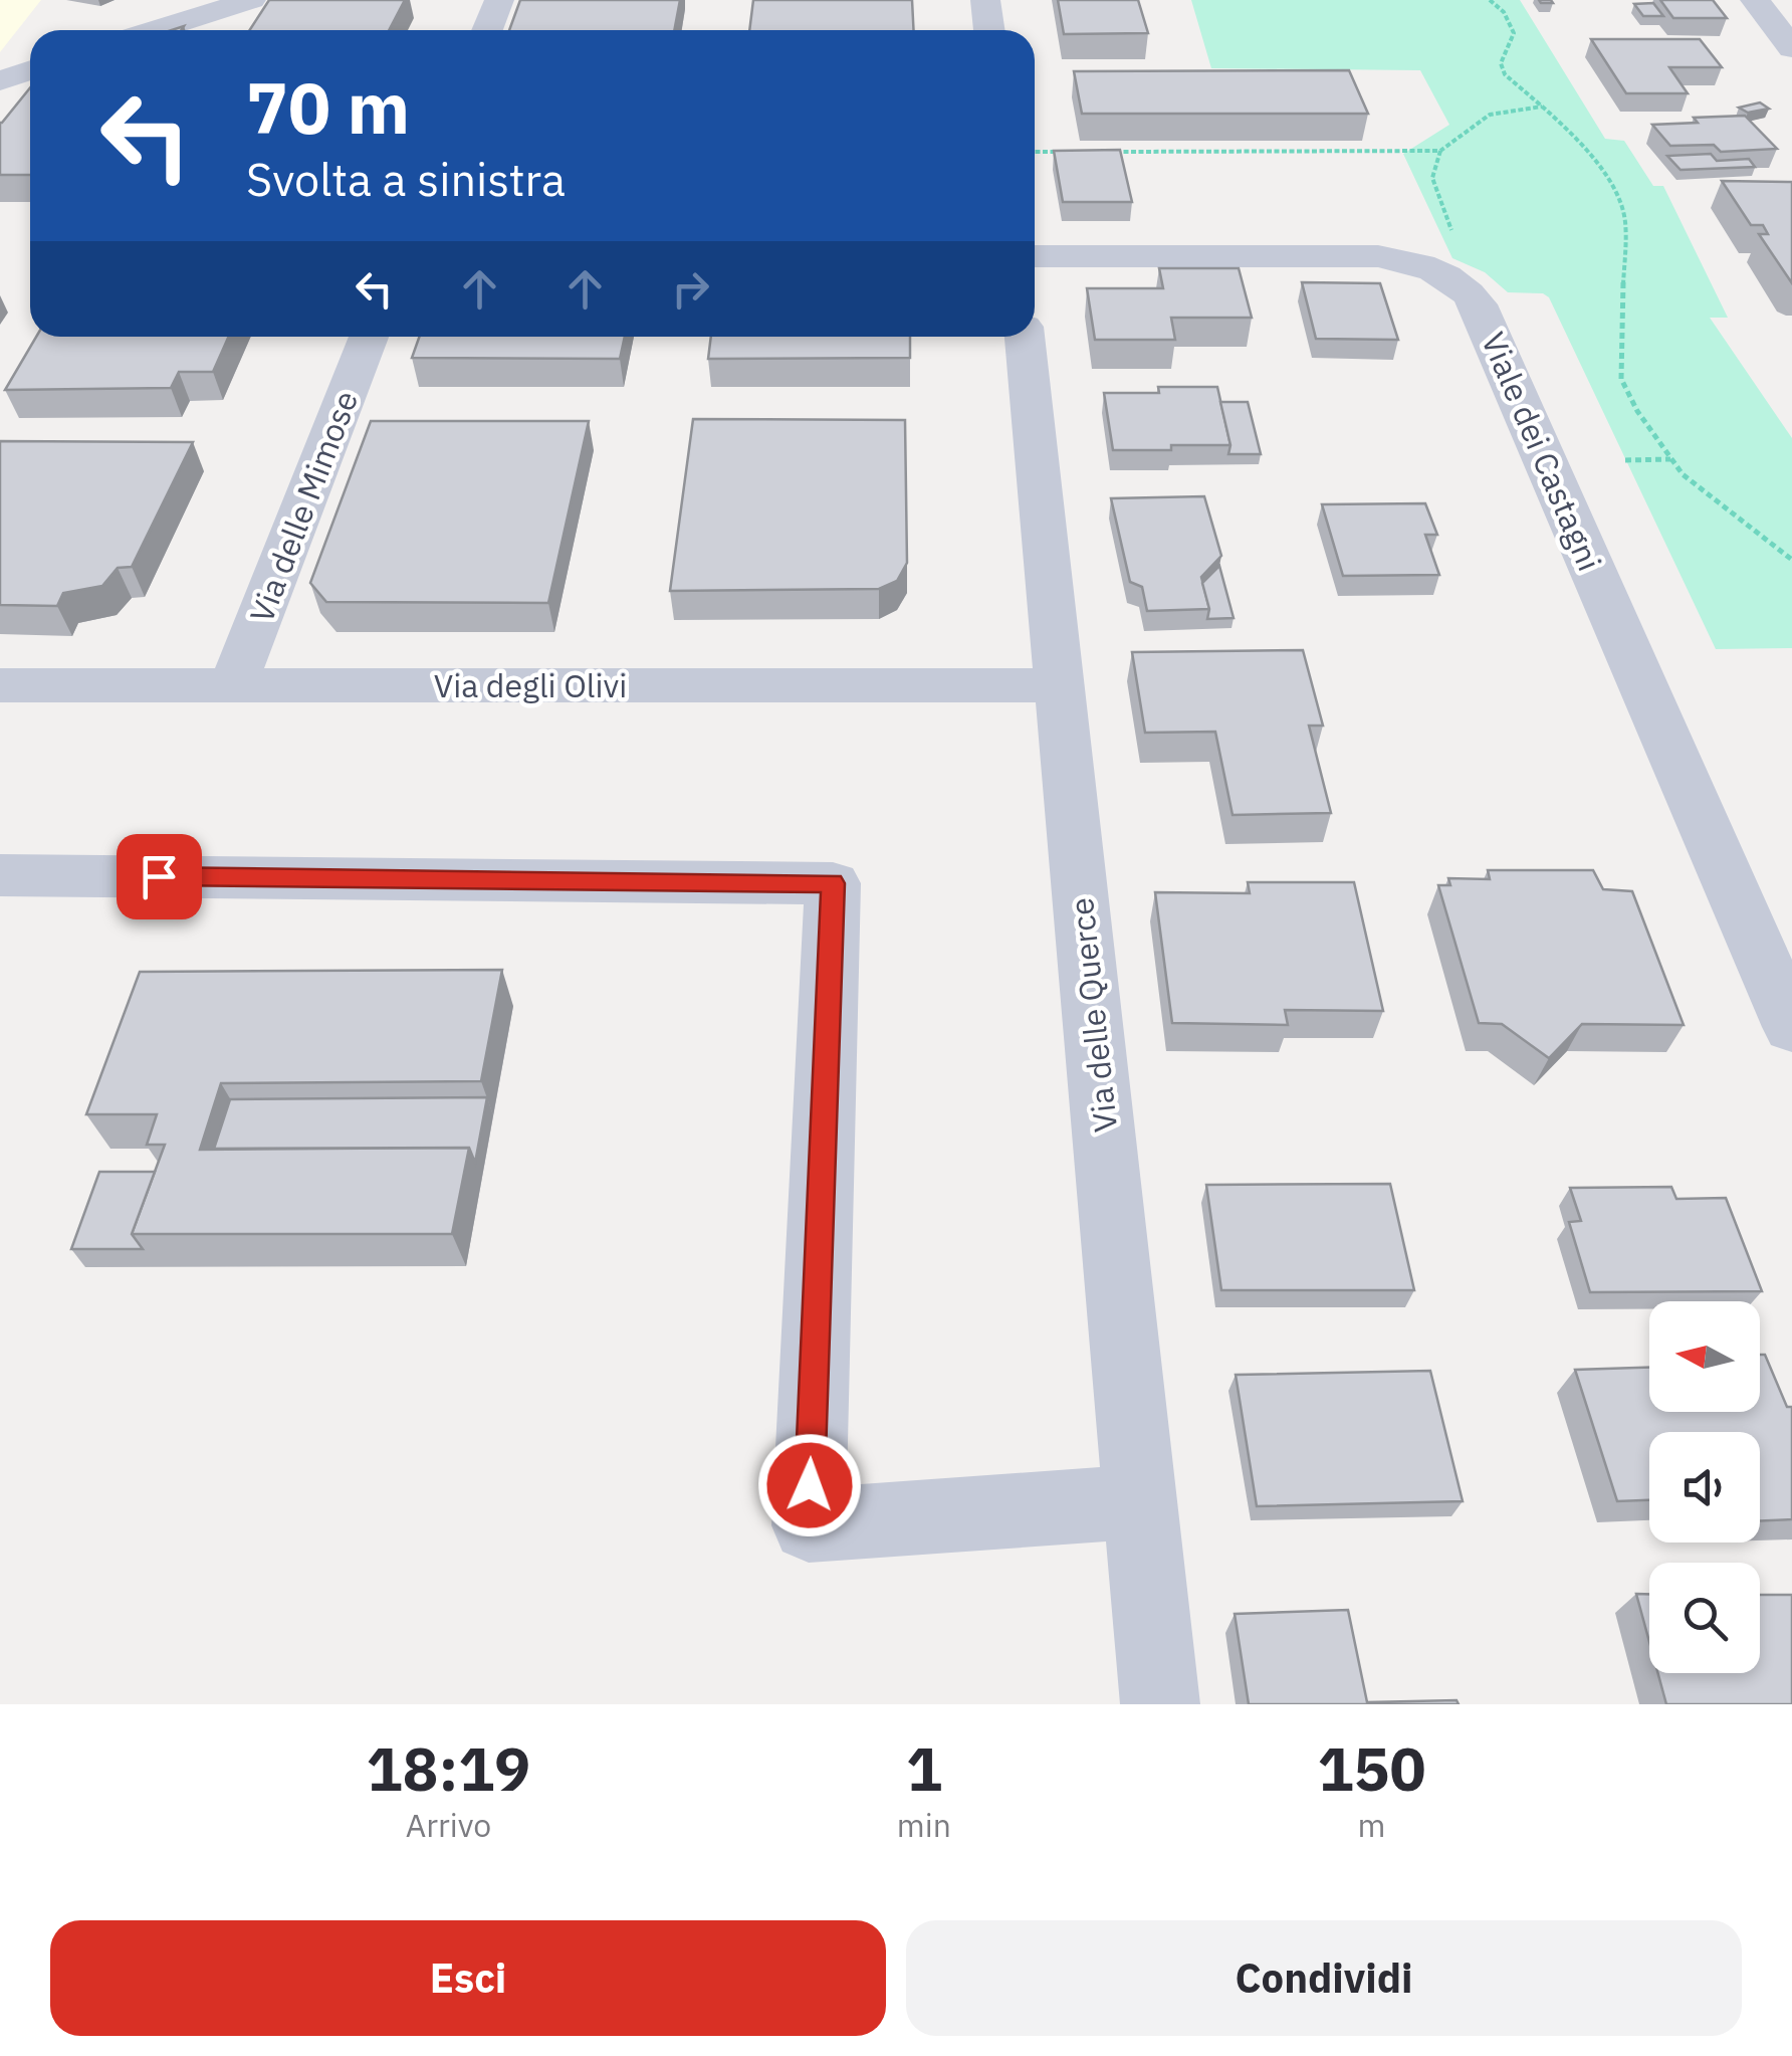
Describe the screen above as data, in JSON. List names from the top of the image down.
{
  "streets": {
    "street": [
      "Viale dei Castagni",
      "Via delle Mimose",
      "Via degli Olivi",
      "Via delle Querce"
    ]
  },
  "crossings": [
    ["Via delle Mimose", "Via degli Olivi"],
    ["Via degli Olivi", "Via delle Querce"]
  ],
  "north": "left",
  "page": {
    "turn": ["70 m", "Svolta a sinistra"],
    "eta": [
      "18:19",
      "Arrivo",
      "1",
      "min",
      "150",
      "m"
    ],
    "buttons": ["Esci", "Condividi"]
  }
}
